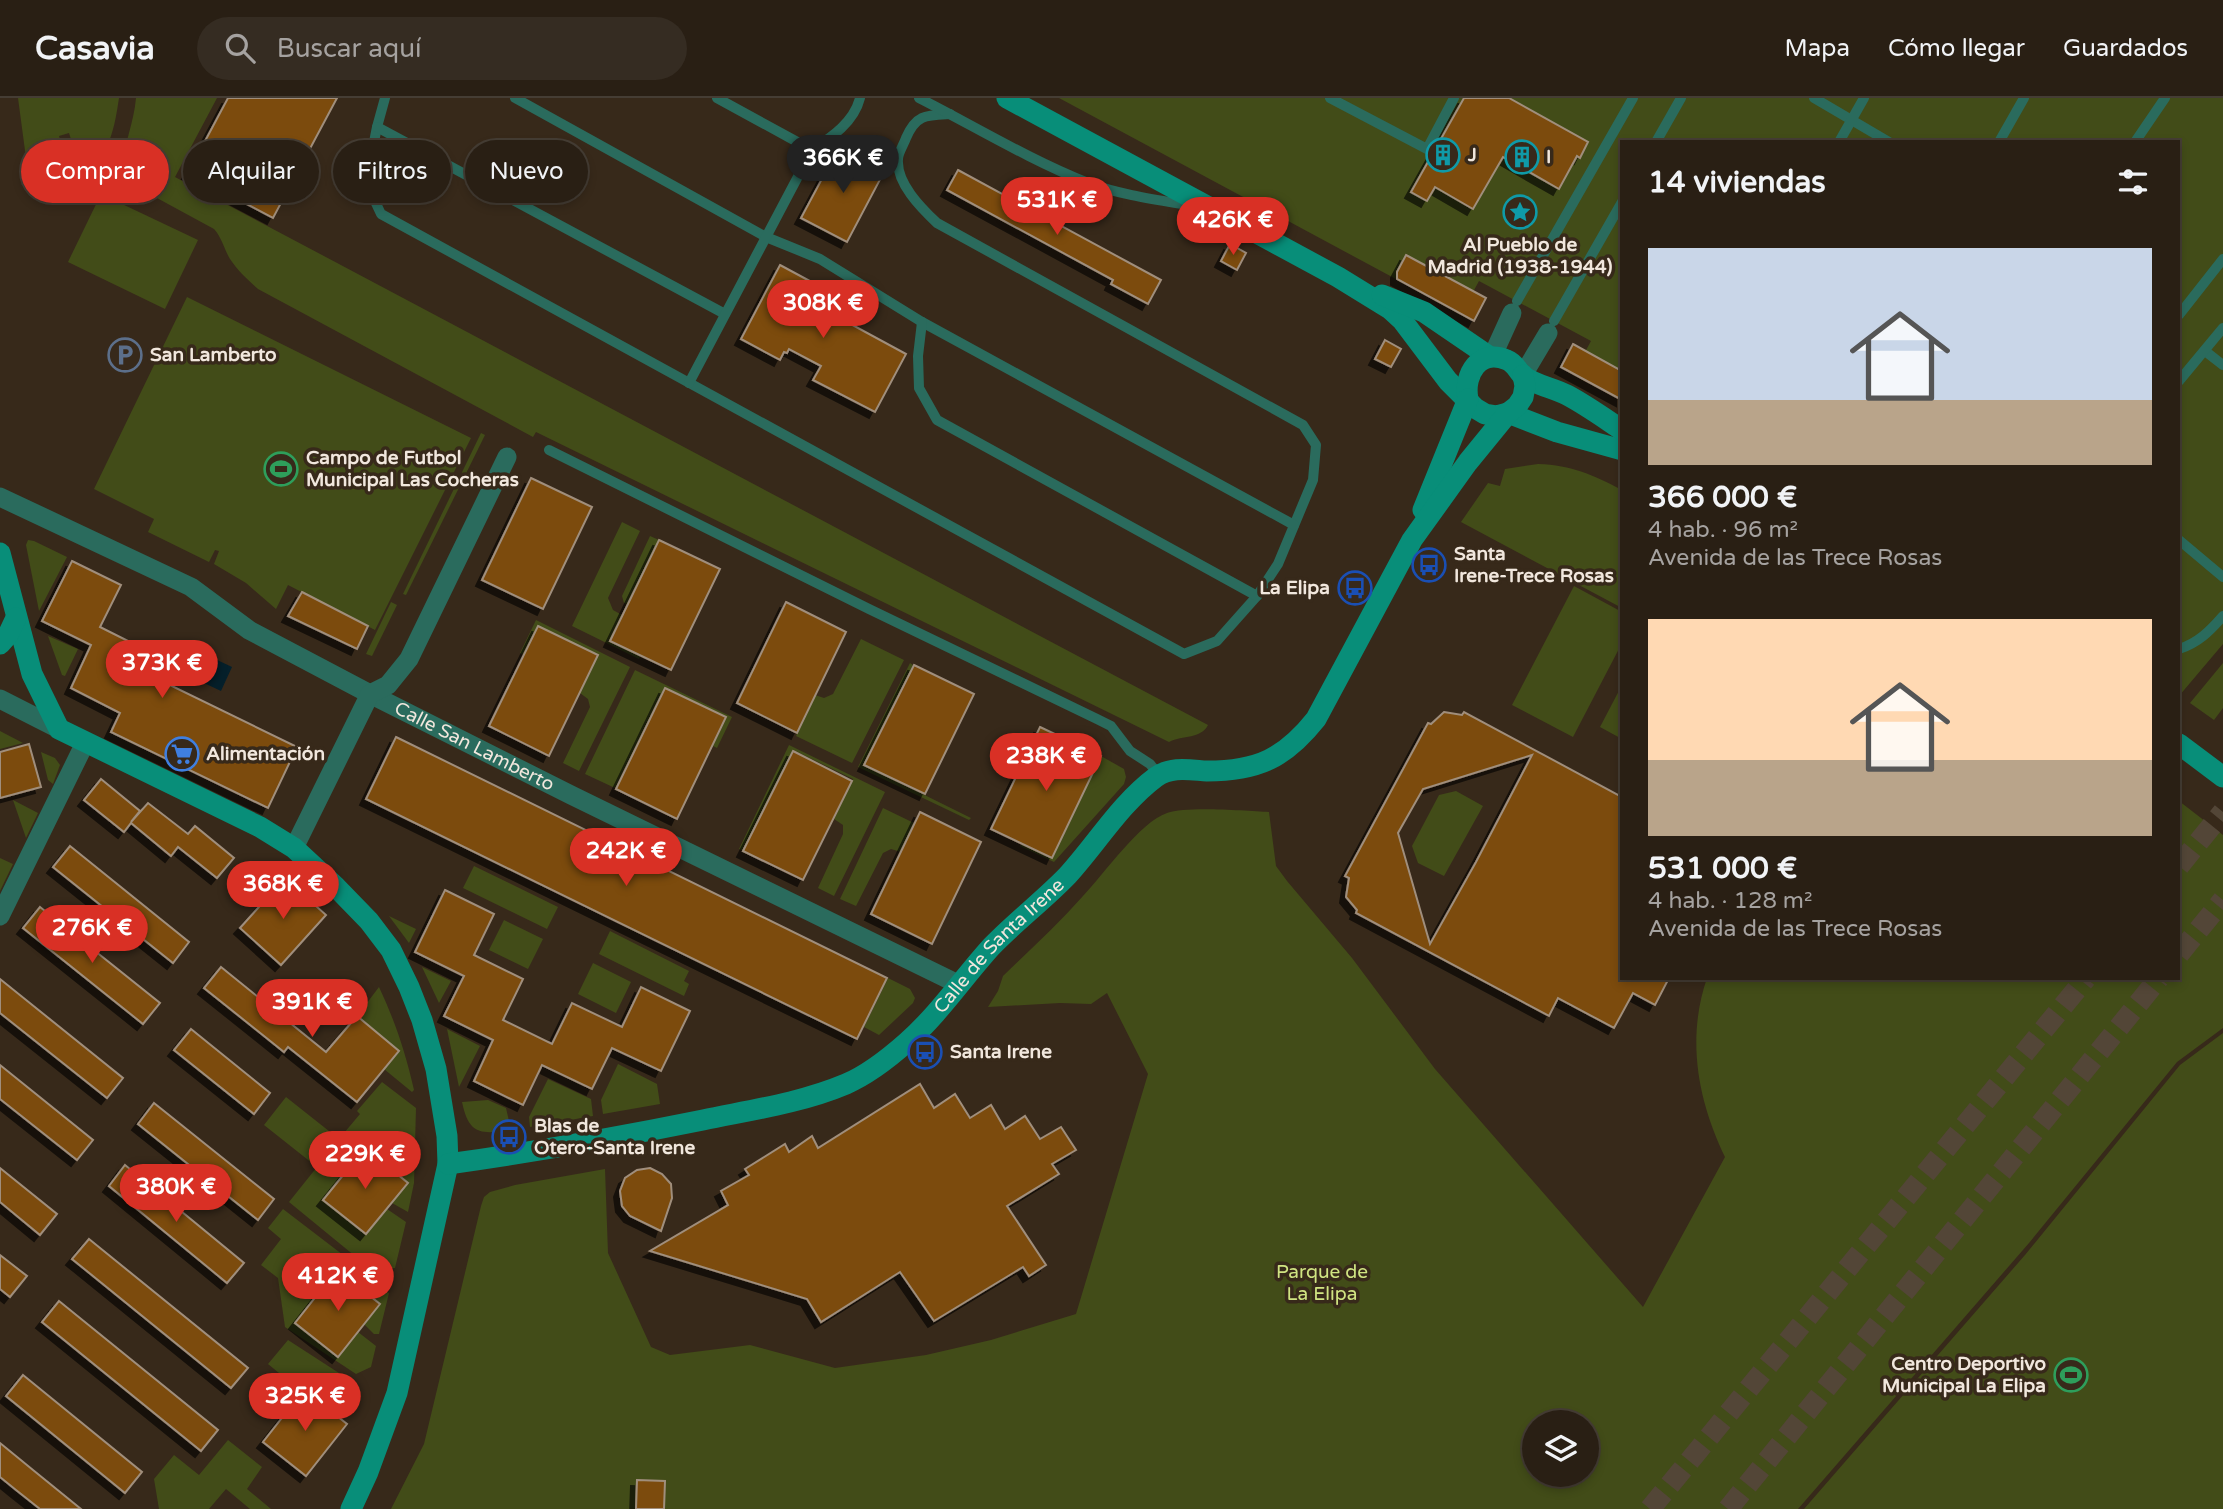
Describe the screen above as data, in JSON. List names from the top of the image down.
{
  "streets": {
    "street": ["Calle San Lamberto", "Calle de Santa Irene"]
  },
  "crossings": [
    ["Calle San Lamberto", "Calle de Santa Irene"]
  ],
  "parks": ["Parque de La Elipa"],
  "places": {
    "building": ["J", "I"],
    "place": ["Al Pueblo de Madrid (1938-1944)"],
    "parking": ["San Lamberto"],
    "sports": ["Campo de Futbol Municipal Las Cocheras", "Centro Deportivo Municipal La Elipa"],
    "bus stop": [
      "Santa Irene-Trece Rosas",
      "La Elipa",
      "Santa Irene",
      "Blas de Otero-Santa Irene"
    ],
    "supermarket": ["Alimentación"]
  },
  "page": {
    "header": "Casavia",
    "search": "Buscar aquí",
    "nav": ["Mapa", "Cómo llegar", "Guardados"],
    "price": [
      "366K €",
      "531K €",
      "426K €",
      "308K €",
      "373K €",
      "238K €",
      "242K €",
      "368K €",
      "276K €",
      "391K €",
      "229K €",
      "380K €",
      "412K €",
      "325K €"
    ],
    "chip": [
      "Comprar",
      "Alquilar",
      "Filtros",
      "Nuevo"
    ],
    "heading": "14 viviendas",
    "list": [
      {
        "name": "366 000 €",
        "note": "4 hab. · 96 m² · Avenida de las Trece Rosas"
      },
      {
        "name": "531 000 €",
        "note": "4 hab. · 128 m² · Avenida de las Trece Rosas"
      }
    ]
  }
}
